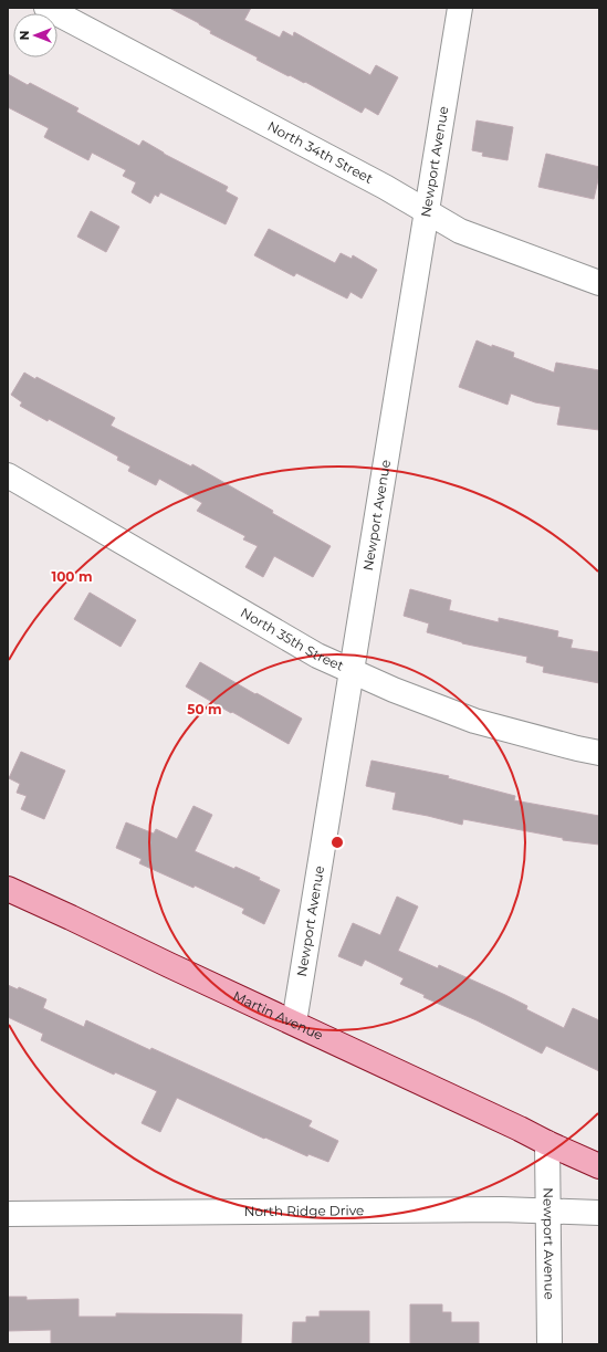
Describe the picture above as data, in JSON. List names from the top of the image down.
{
  "streets": {
    "main road": ["Martin Avenue"],
    "street": [
      "North 34th Street",
      "Newport Avenue",
      "North 35th Street",
      "North Ridge Drive"
    ]
  },
  "crossings": [
    ["North 34th Street", "Newport Avenue"],
    ["Newport Avenue", "North 35th Street"],
    ["Newport Avenue", "Martin Avenue"],
    ["Newport Avenue", "North Ridge Drive"]
  ],
  "north": "left",
  "rings": ["100 m", "50 m"]
}
